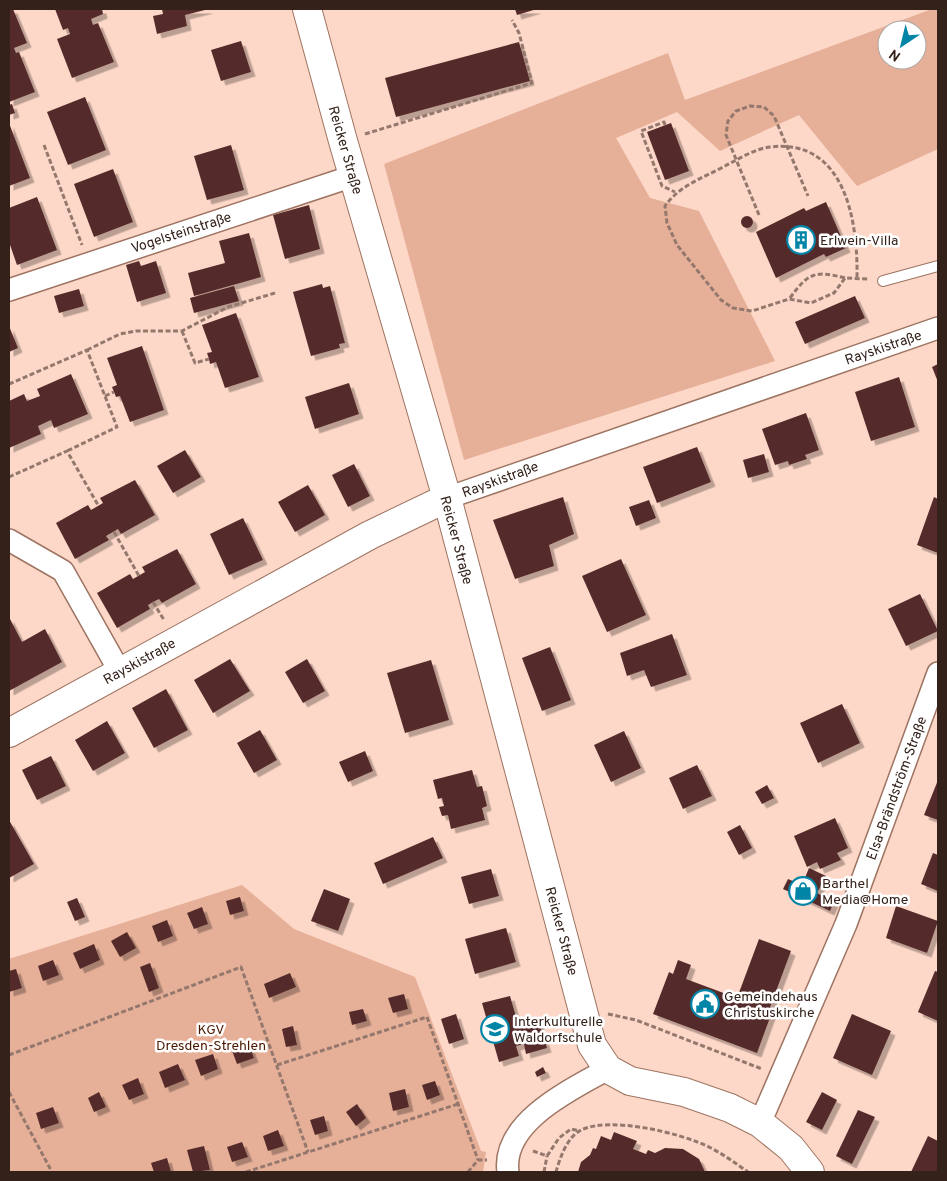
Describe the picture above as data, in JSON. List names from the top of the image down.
{
  "streets": {
    "street": [
      "Reicker Straße",
      "Vogelsteinstraße",
      "Rayskistraße",
      "Elsa-Brändström-Straße"
    ]
  },
  "crossings": [
    ["Reicker Straße", "Vogelsteinstraße"],
    ["Reicker Straße", "Rayskistraße"]
  ],
  "parks": ["KGV Dresden-Strehlen"],
  "places": {
    "building": ["Erlwein-Villa"],
    "shop": ["Barthel Media@Home"],
    "public building": ["Gemeindehaus Christuskirche"],
    "school or university": ["Interkulturelle Waldorfschule"]
  },
  "north": "bottom left"
}
